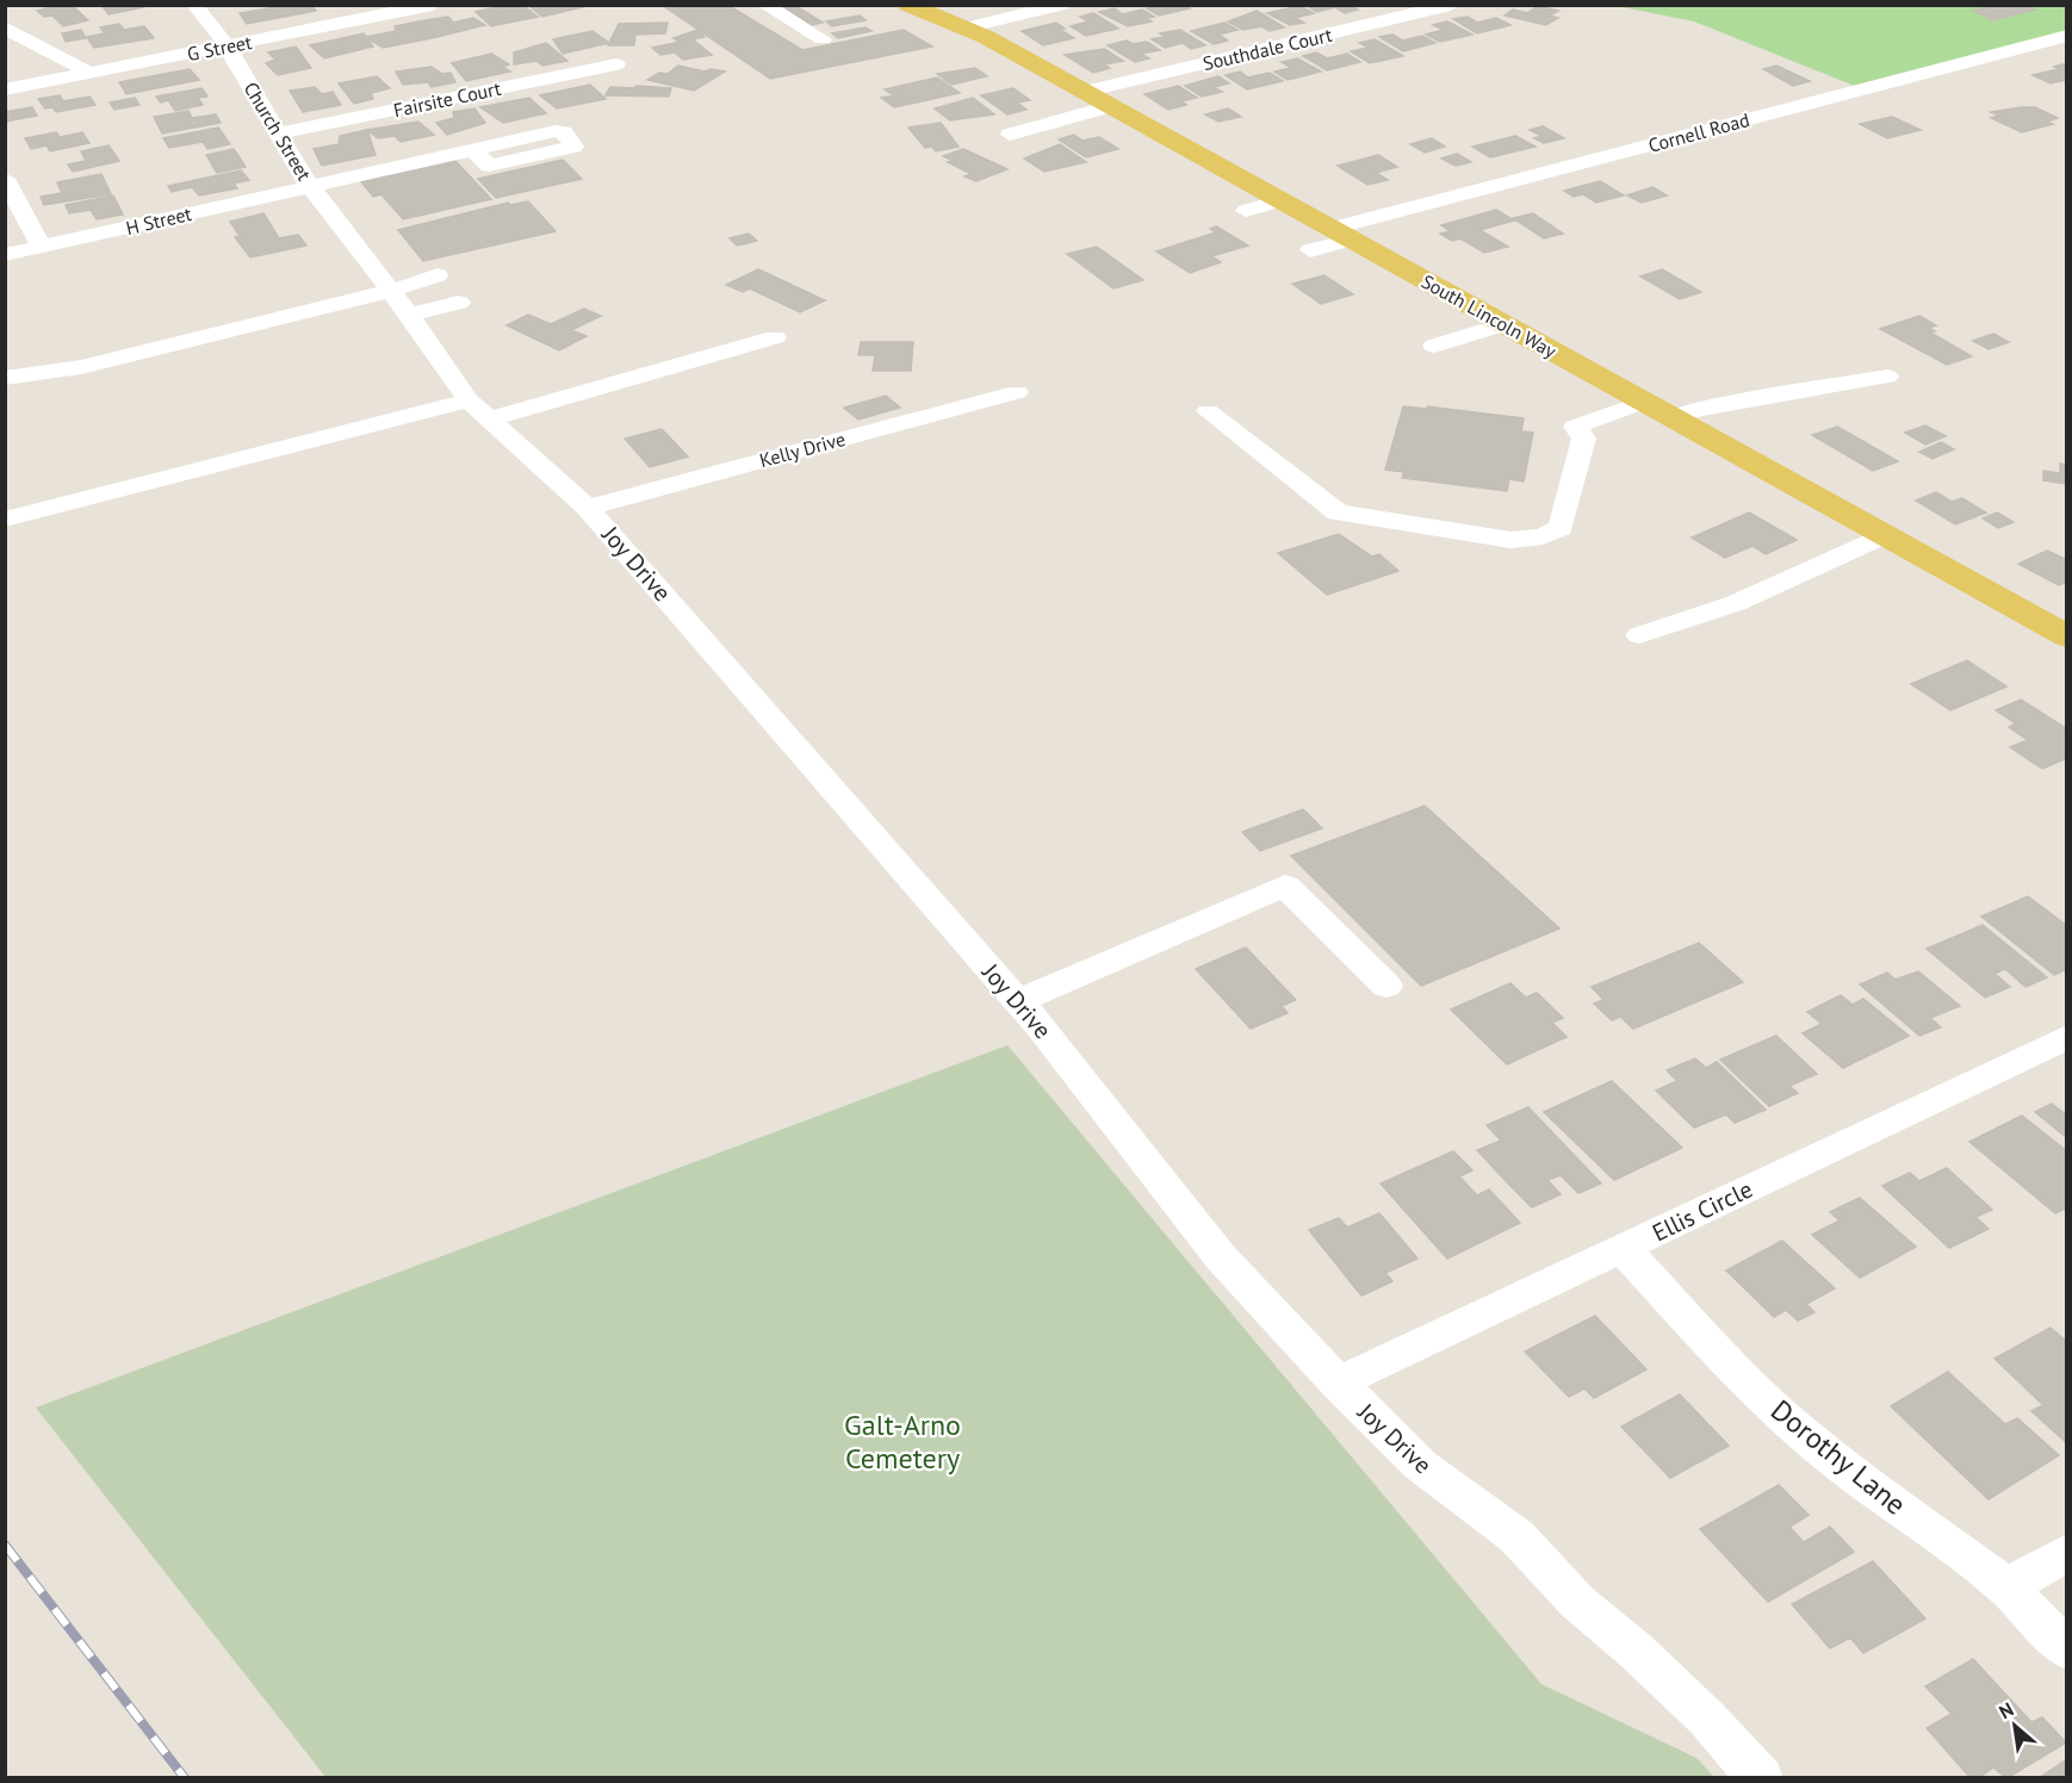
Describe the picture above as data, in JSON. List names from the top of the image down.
{
  "streets": {
    "main road": ["South Lincoln Way"],
    "street": [
      "G Street",
      "Southdale Court",
      "Fairsite Court",
      "Church Street",
      "Cornell Road",
      "H Street",
      "Kelly Drive",
      "Joy Drive",
      "Ellis Circle",
      "Dorothy Lane"
    ]
  },
  "crossings": [
    ["G Street", "Church Street"],
    ["Southdale Court", "South Lincoln Way"],
    ["Fairsite Court", "Church Street"],
    ["Church Street", "H Street"],
    ["Church Street", "Joy Drive"],
    ["Cornell Road", "South Lincoln Way"],
    ["H Street", "Joy Drive"],
    ["Kelly Drive", "Joy Drive"],
    ["Joy Drive", "Ellis Circle"],
    ["Ellis Circle", "Dorothy Lane"]
  ],
  "parks": ["Galt-Arno Cemetery"],
  "north": "top left"
}
